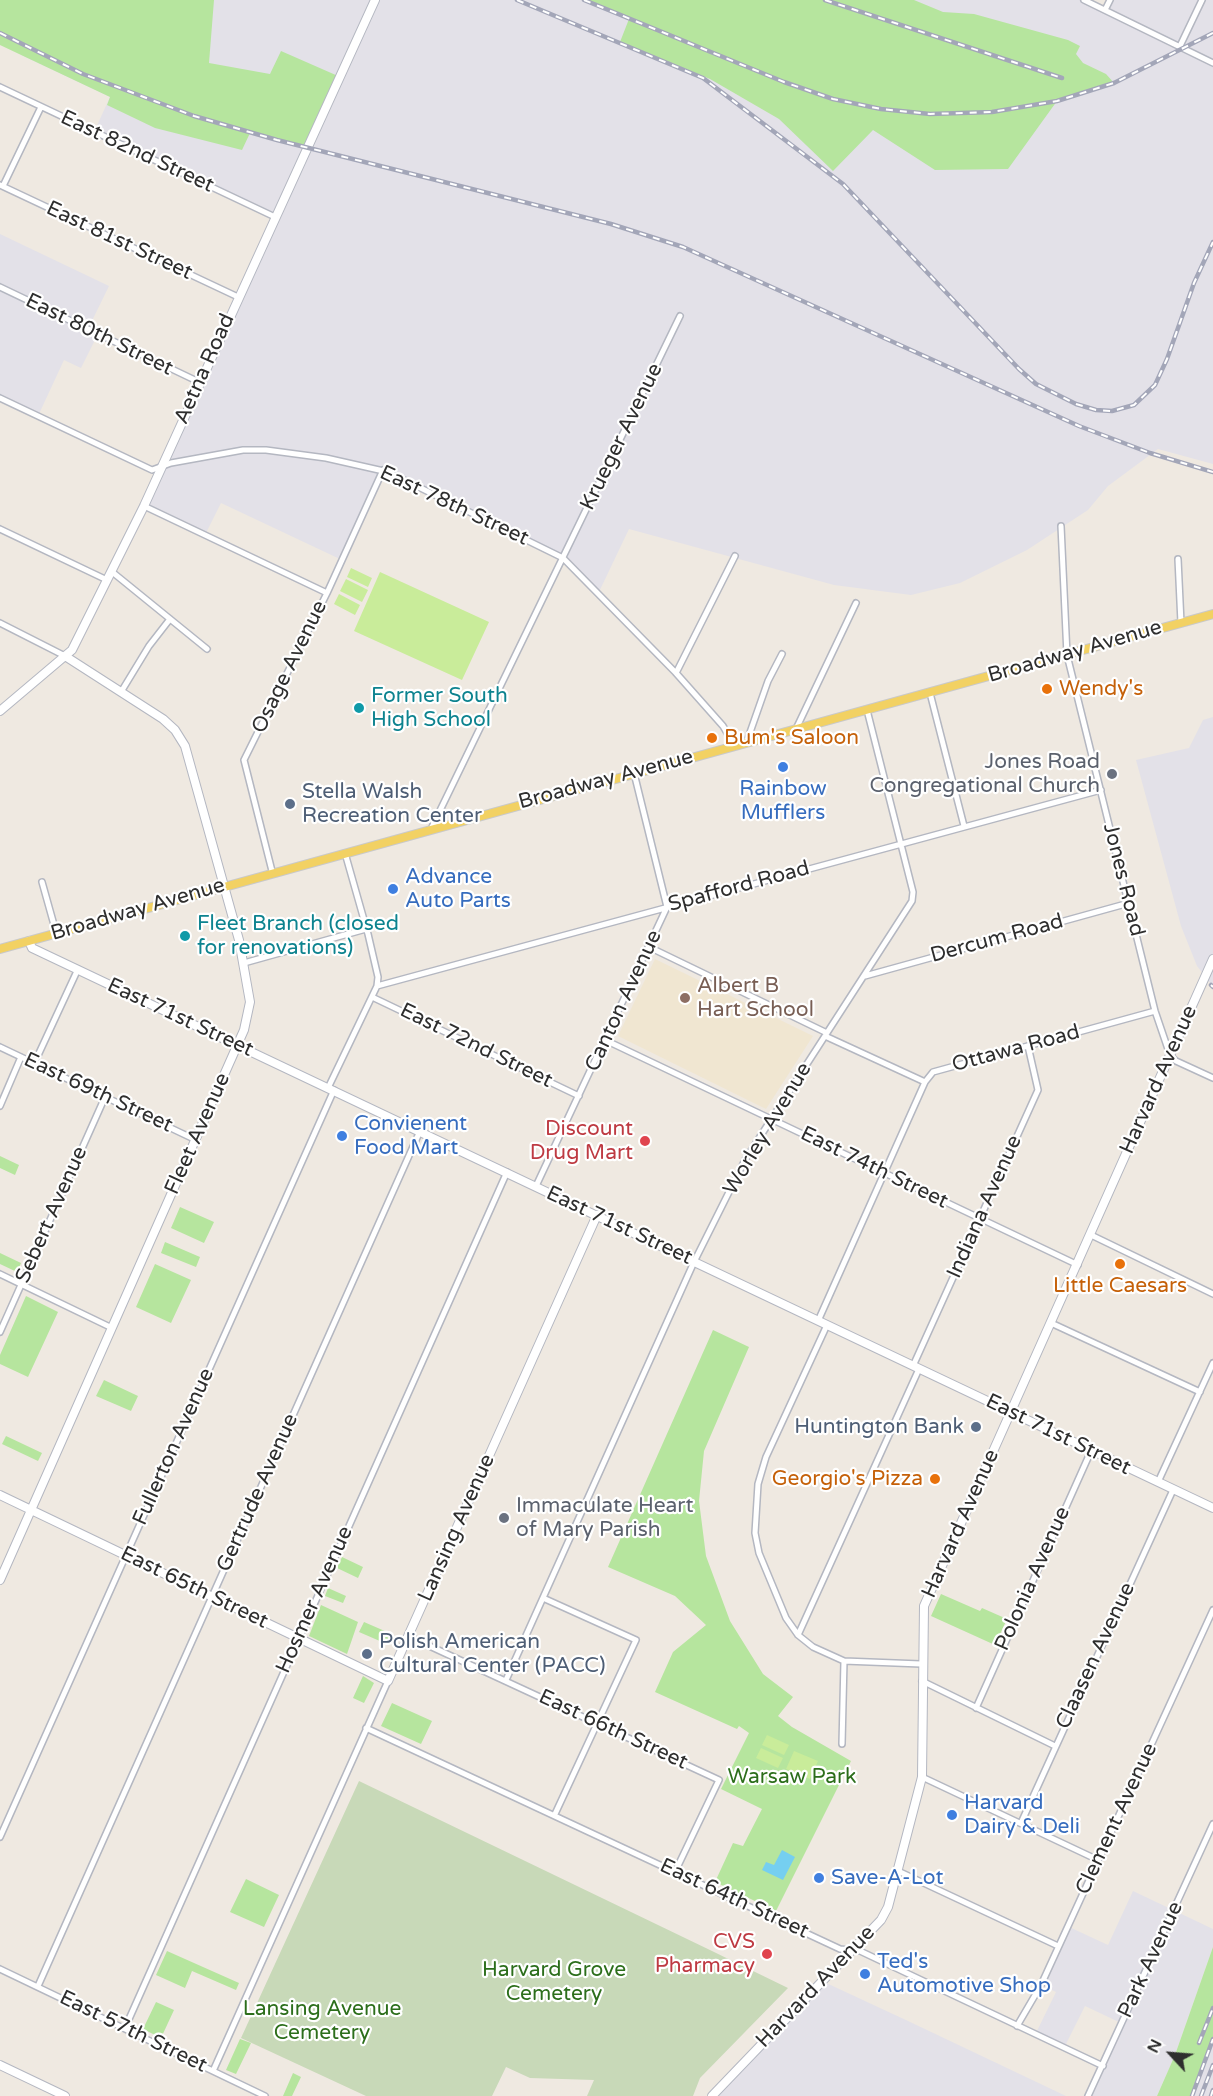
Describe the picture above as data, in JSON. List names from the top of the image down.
{
  "streets": {
    "main road": ["Broadway Avenue"],
    "street": [
      "East 82nd Street",
      "East 81st Street",
      "East 80th Street",
      "Aetna Road",
      "Krueger Avenue",
      "East 78th Street",
      "Osage Avenue",
      "Jones Road",
      "Spafford Road",
      "Dercum Road",
      "Canton Avenue",
      "East 71st Street",
      "East 72nd Street",
      "Ottawa Road",
      "Harvard Avenue",
      "East 69th Street",
      "Worley Avenue",
      "Fleet Avenue",
      "East 74th Street",
      "Indiana Avenue",
      "Sebert Avenue",
      "Fullerton Avenue",
      "Gertrude Avenue",
      "Lansing Avenue",
      "Polonia Avenue",
      "East 65th Street",
      "Hosmer Avenue",
      "Claasen Avenue",
      "East 66th Street",
      "Clement Avenue",
      "East 64th Street",
      "Park Avenue",
      "East 57th Street"
    ]
  },
  "crossings": [
    ["East 82nd Street", "Aetna Road"],
    ["East 81st Street", "Aetna Road"],
    ["East 80th Street", "Aetna Road"],
    ["Aetna Road", "East 78th Street"],
    ["Aetna Road", "Fleet Avenue"],
    ["Krueger Avenue", "East 78th Street"],
    ["Krueger Avenue", "Broadway Avenue"],
    ["East 78th Street", "Broadway Avenue"],
    ["East 78th Street", "Osage Avenue"],
    ["Broadway Avenue", "Osage Avenue"],
    ["Broadway Avenue", "Jones Road"],
    ["Broadway Avenue", "Canton Avenue"],
    ["Broadway Avenue", "East 71st Street"],
    ["Broadway Avenue", "Worley Avenue"],
    ["Broadway Avenue", "Fleet Avenue"],
    ["Jones Road", "Spafford Road"],
    ["Jones Road", "Dercum Road"],
    ["Jones Road", "Ottawa Road"],
    ["Jones Road", "Harvard Avenue"],
    ["Spafford Road", "Canton Avenue"],
    ["Spafford Road", "Worley Avenue"],
    ["Spafford Road", "Fullerton Avenue"],
    ["Dercum Road", "Worley Avenue"],
    ["Canton Avenue", "East 71st Street"],
    ["Canton Avenue", "East 72nd Street"],
    ["Canton Avenue", "East 74th Street"],
    ["East 71st Street", "Ottawa Road"],
    ["East 71st Street", "Harvard Avenue"],
    ["East 71st Street", "Worley Avenue"],
    ["East 71st Street", "Fleet Avenue"],
    ["East 71st Street", "Indiana Avenue"],
    ["East 71st Street", "Fullerton Avenue"],
    ["East 71st Street", "Gertrude Avenue"],
    ["East 71st Street", "Lansing Avenue"],
    ["East 71st Street", "Polonia Avenue"],
    ["East 71st Street", "Hosmer Avenue"],
    ["East 71st Street", "Claasen Avenue"],
    ["East 72nd Street", "Fullerton Avenue"],
    ["Ottawa Road", "East 74th Street"],
    ["Ottawa Road", "Indiana Avenue"],
    ["Harvard Avenue", "East 74th Street"],
    ["Harvard Avenue", "East 64th Street"],
    ["East 69th Street", "Fleet Avenue"],
    ["East 69th Street", "Sebert Avenue"],
    ["Worley Avenue", "East 74th Street"],
    ["Worley Avenue", "East 66th Street"],
    ["Fleet Avenue", "East 65th Street"],
    ["East 74th Street", "Indiana Avenue"],
    ["Fullerton Avenue", "East 65th Street"],
    ["Gertrude Avenue", "East 65th Street"],
    ["Gertrude Avenue", "East 57th Street"],
    ["Lansing Avenue", "East 65th Street"],
    ["Lansing Avenue", "East 66th Street"],
    ["Lansing Avenue", "East 64th Street"],
    ["Lansing Avenue", "East 57th Street"],
    ["East 65th Street", "Hosmer Avenue"],
    ["Hosmer Avenue", "East 57th Street"],
    ["East 66th Street", "East 64th Street"],
    ["Clement Avenue", "East 64th Street"],
    ["East 64th Street", "Park Avenue"]
  ],
  "parks": ["Warsaw Park", "Harvard Grove Cemetery", "Lansing Avenue Cemetery"],
  "places": [
    "Wendy's",
    "Former South High School",
    "Bum's Saloon",
    "Rainbow Mufflers",
    "Jones Road Congregational Church",
    "Stella Walsh Recreation Center",
    "Advance Auto Parts",
    "Fleet Branch (closed for renovations)",
    "Albert B Hart School",
    "Convienent Food Mart",
    "Discount Drug Mart",
    "Little Caesars",
    "Huntington Bank",
    "Georgio's Pizza",
    "Immaculate Heart of Mary Parish",
    "Polish American Cultural Center (PACC)",
    "Harvard Dairy & Deli",
    "Save-A-Lot",
    "CVS Pharmacy",
    "Ted's Automotive Shop"
  ],
  "north": "top left"
}
